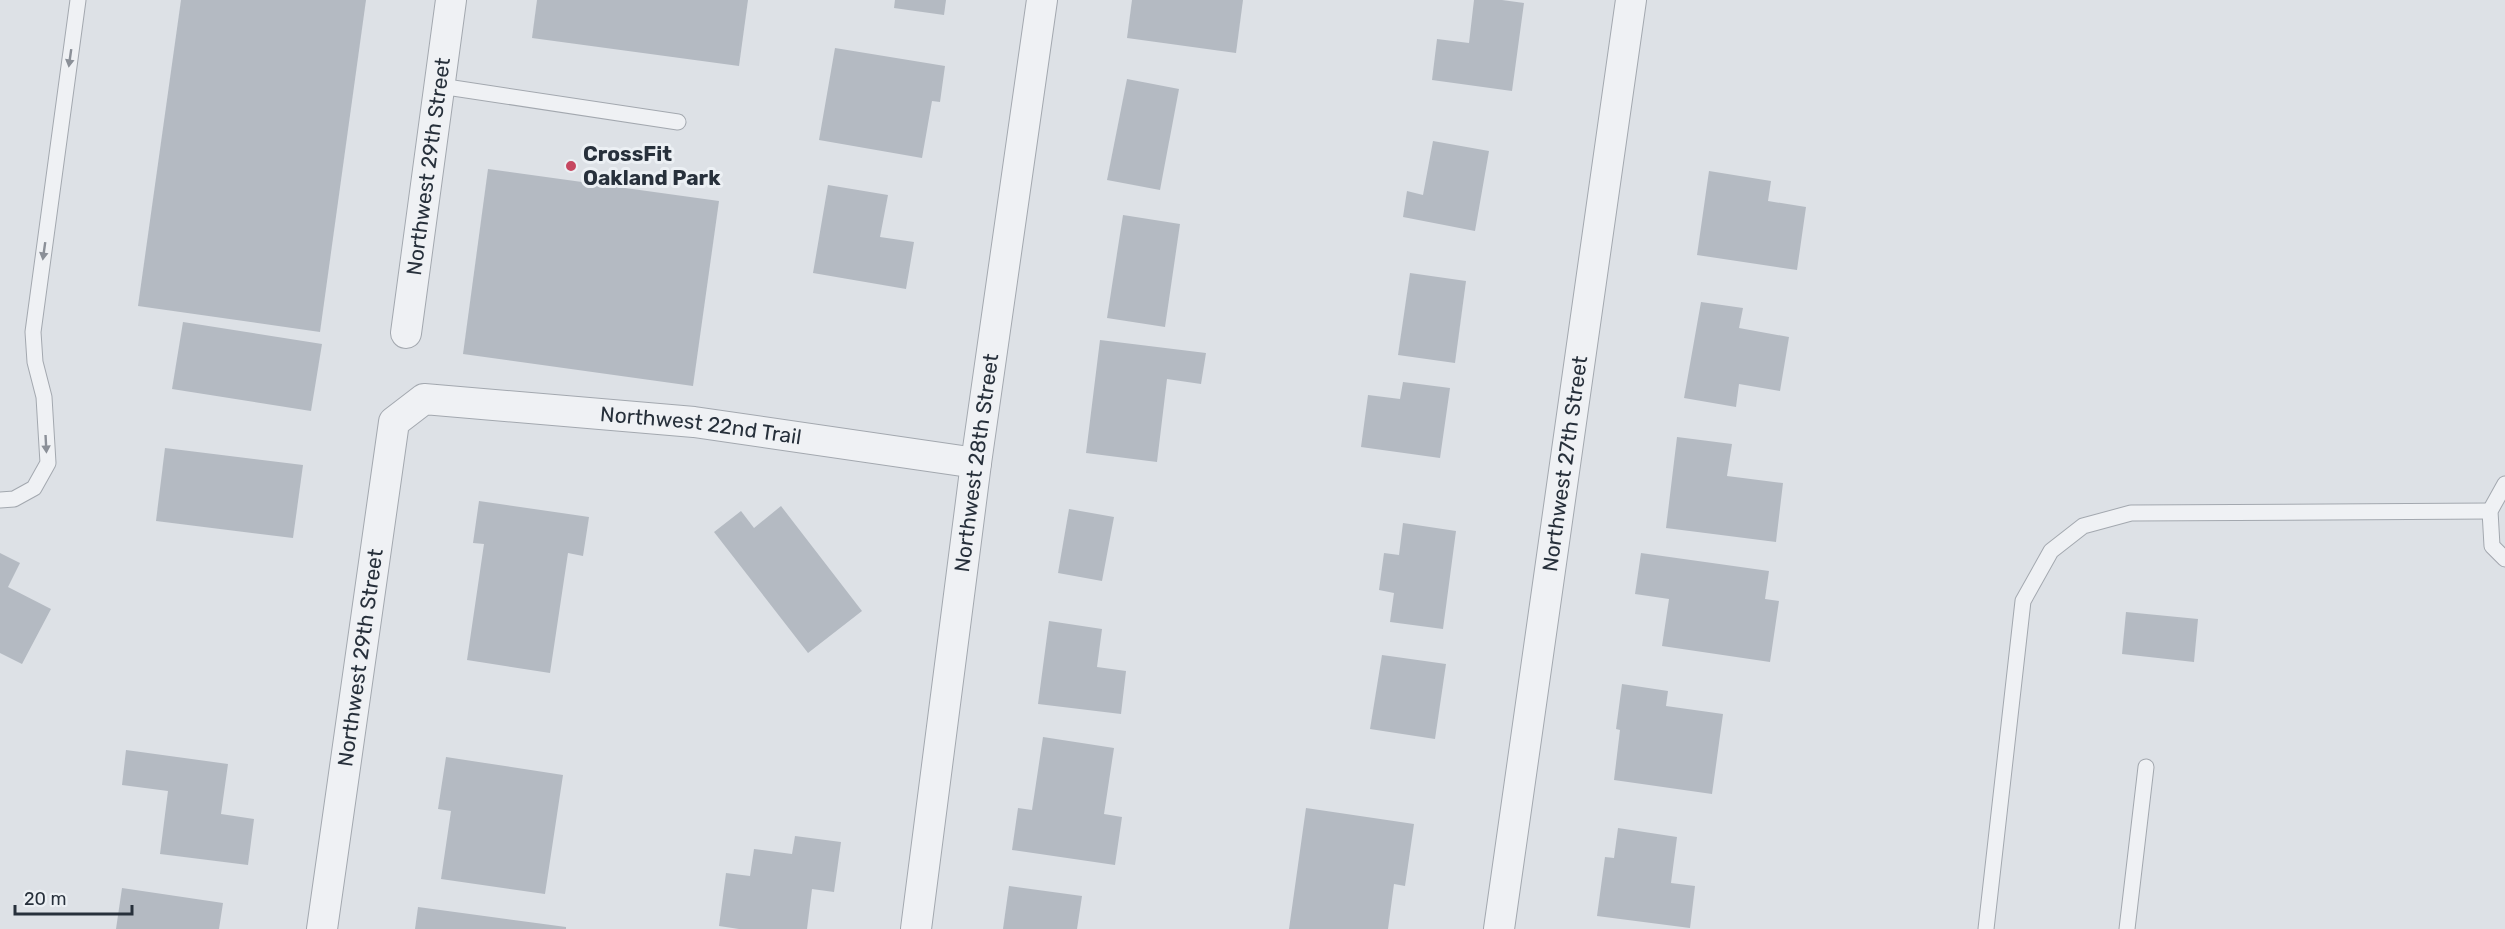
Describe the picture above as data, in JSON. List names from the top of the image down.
{
  "streets": {
    "street": [
      "Northwest 29th Street",
      "Northwest 22nd Trail",
      "Northwest 28th Street",
      "Northwest 27th Street"
    ]
  },
  "crossings": [
    ["Northwest 29th Street", "Northwest 22nd Trail"],
    ["Northwest 22nd Trail", "Northwest 28th Street"]
  ],
  "places": ["CrossFit Oakland Park"],
  "scale_bar": "20 m"
}
